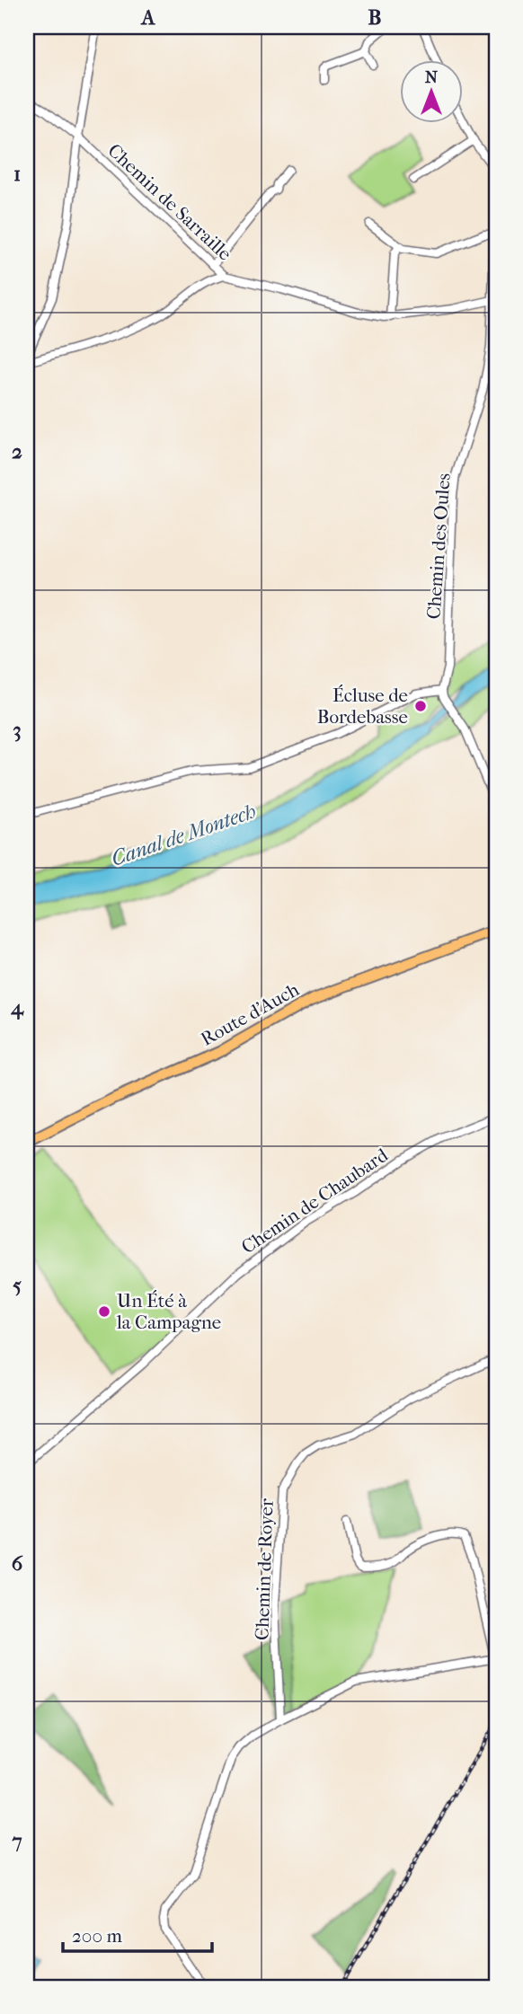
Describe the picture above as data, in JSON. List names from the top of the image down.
{
  "streets": {
    "main road": ["Route d'Auch"],
    "street": [
      "Chemin de Sarraille",
      "Chemin des Oules",
      "Chemin de Chaubard",
      "Chemin de Royer"
    ]
  },
  "crossings": [
    ["Chemin de Sarraille", "Chemin des Oules"]
  ],
  "water": ["Canal de Montech"],
  "places": ["Écluse de Bordebasse", "Un Été à la Campagne"],
  "scale_bar": "200 m",
  "north": "top",
  "grid": {
    "columns": ["A", "B"],
    "rows": [
      "1",
      "2",
      "3",
      "4",
      "5",
      "6",
      "7"
    ]
  }
}
